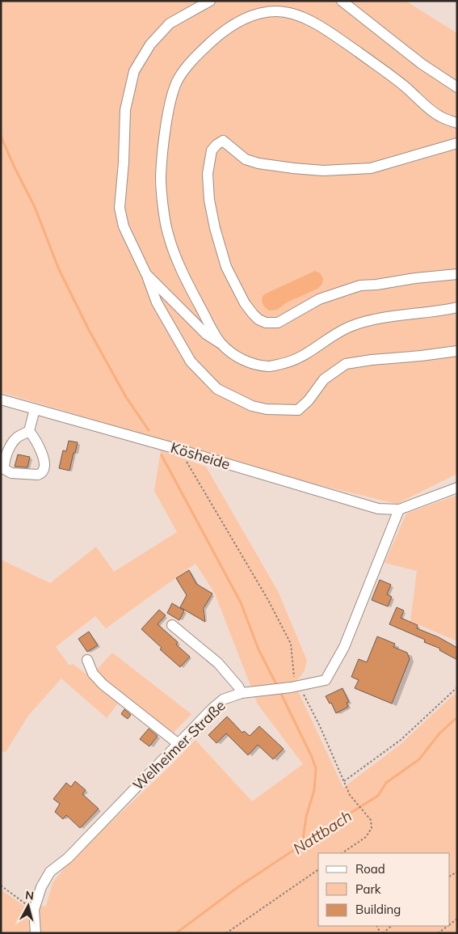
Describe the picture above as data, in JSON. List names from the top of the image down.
{
  "streets": {
    "street": ["Kösheide", "Welheimer Straße"]
  },
  "crossings": [
    ["Kösheide", "Welheimer Straße"]
  ],
  "water": ["Nattbach"],
  "legend": ["Road", "Park", "Building"],
  "north": "top"
}
